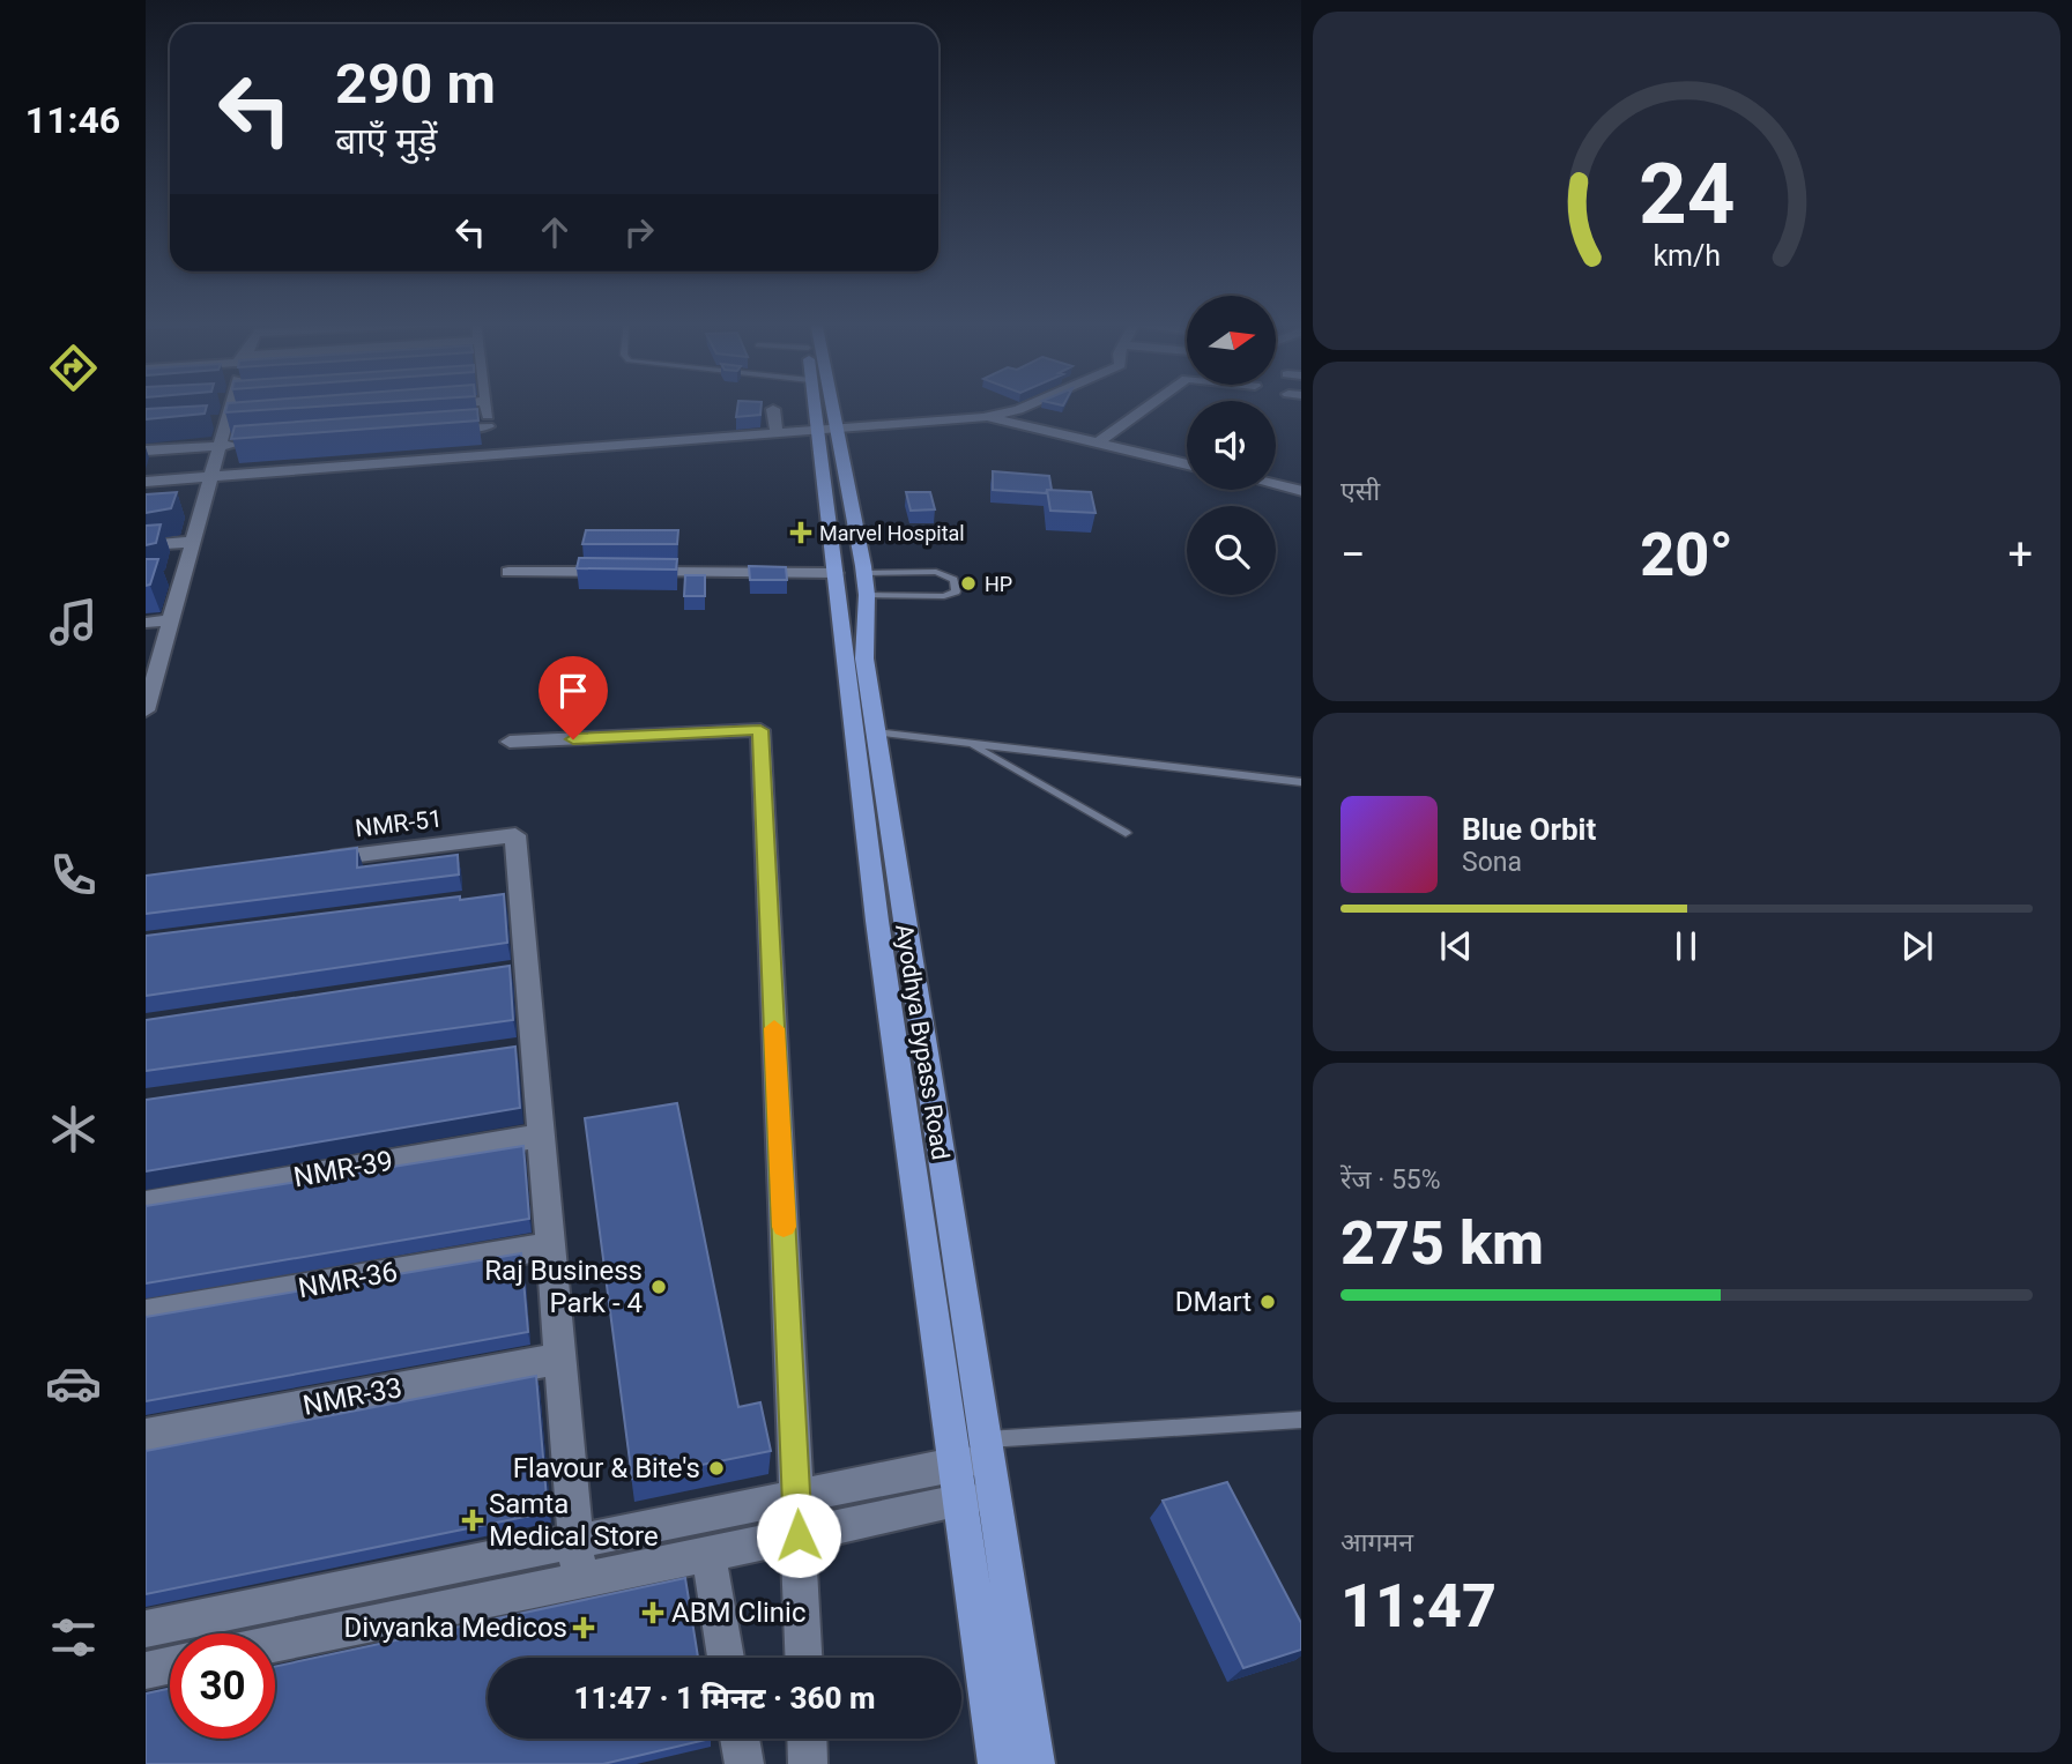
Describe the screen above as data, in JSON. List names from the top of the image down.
{
  "streets": {
    "main road": ["Ayodhya Bypass Road"],
    "street": [
      "NMR-51",
      "NMR-39",
      "NMR-36",
      "NMR-33"
    ]
  },
  "places": {
    "health": [
      "Marvel Hospital",
      "Samta Medical Store",
      "ABM Clinic",
      "Divyanka Medicos"
    ],
    "other": [
      "HP",
      "Raj Business Park - 4",
      "DMart",
      "Flavour & Bite's"
    ]
  },
  "north": "right",
  "page": {
    "tabs": "11:46",
    "turn": ["290 m", "बाएँ मुड़ें"],
    "tile": [
      "एसी",
      ["रेंज · 55%", "275 km"],
      ["आगमन", "11:47"]
    ],
    "heat": ["−", "20°", "+"],
    "song": ["Blue Orbit", "Sona"],
    "limit": "30",
    "trip": "11:47 · 1 मिनट · 360 m",
    "gauge": ["24", "km/h"]
  }
}
